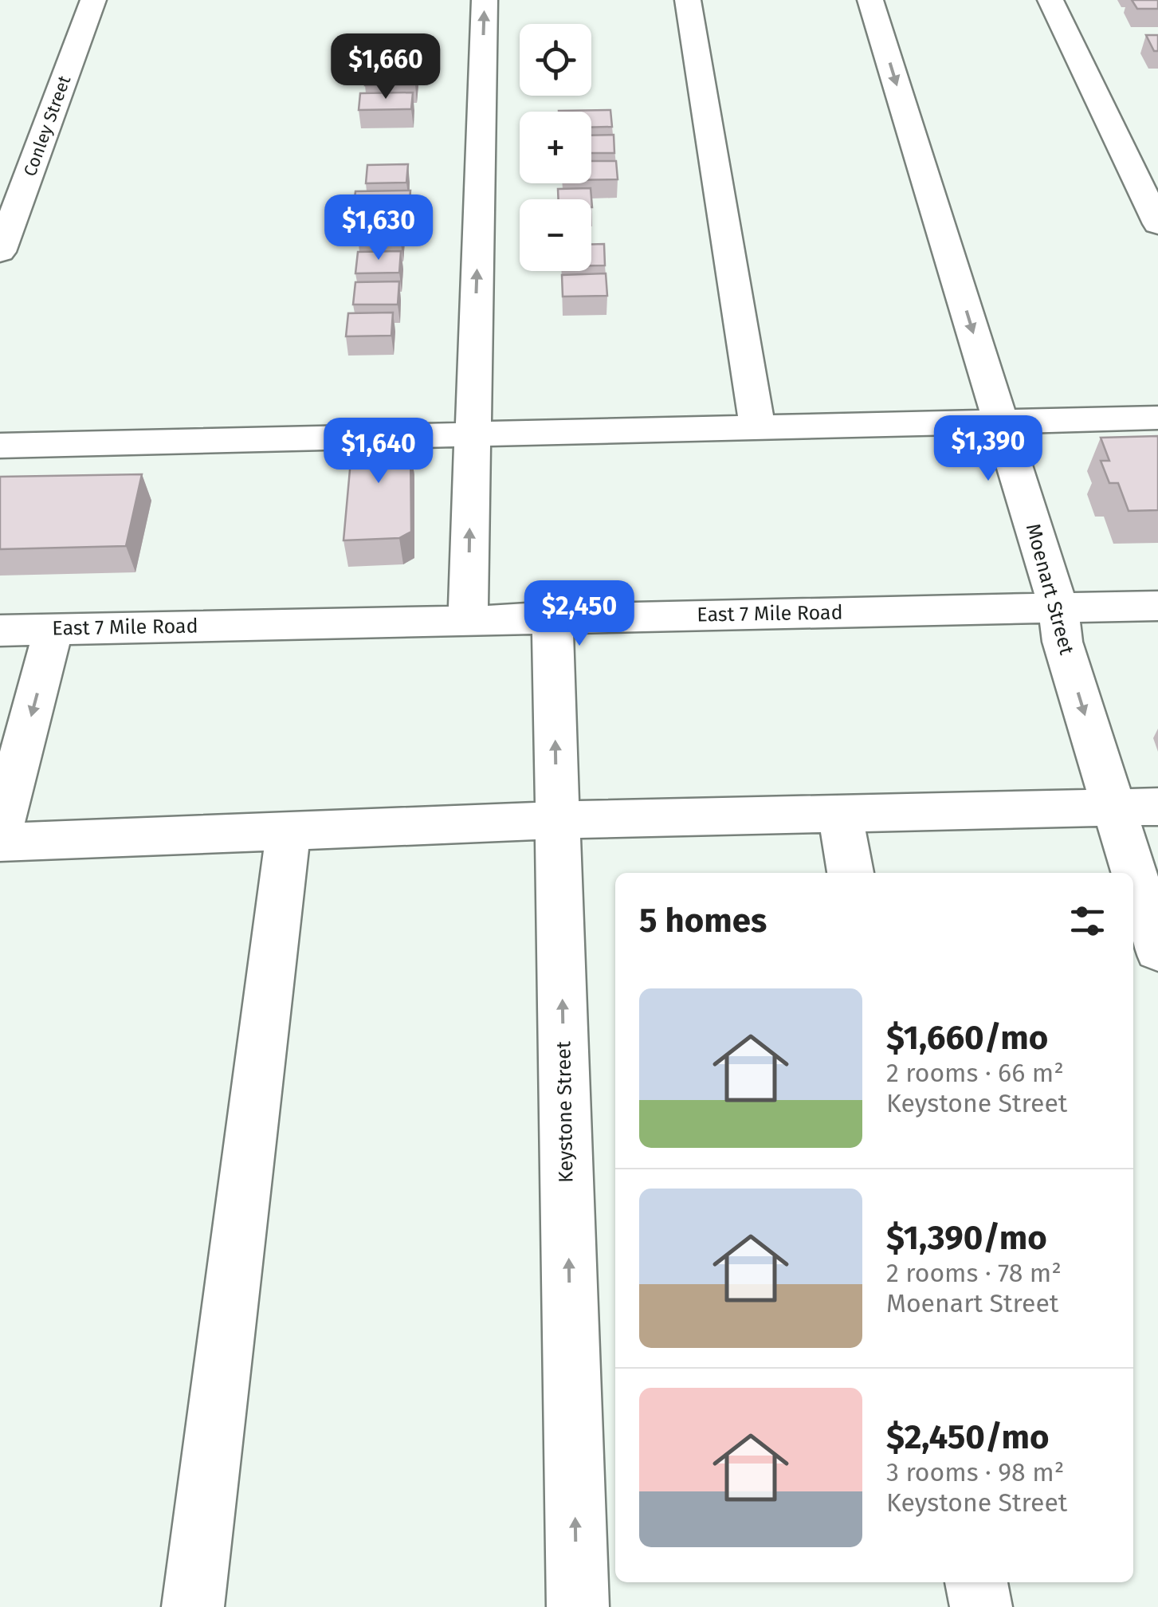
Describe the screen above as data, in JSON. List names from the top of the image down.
{
  "streets": {
    "street": [
      "Conley Street",
      "Moenart Street",
      "East 7 Mile Road",
      "Keystone Street"
    ]
  },
  "crossings": [
    ["Moenart Street", "East 7 Mile Road"],
    ["East 7 Mile Road", "Keystone Street"]
  ],
  "page": {
    "map_buttons": ["+", "−"],
    "price": [
      "$1,660",
      "$1,630",
      "$1,390",
      "$1,640",
      "$2,450"
    ],
    "heading": "5 homes",
    "list": [
      {
        "name": "$1,660/mo",
        "note": "2 rooms · 66 m² · Keystone Street"
      },
      {
        "name": "$1,390/mo",
        "note": "2 rooms · 78 m² · Moenart Street"
      },
      {
        "name": "$2,450/mo",
        "note": "3 rooms · 98 m² · Keystone Street"
      }
    ]
  }
}
